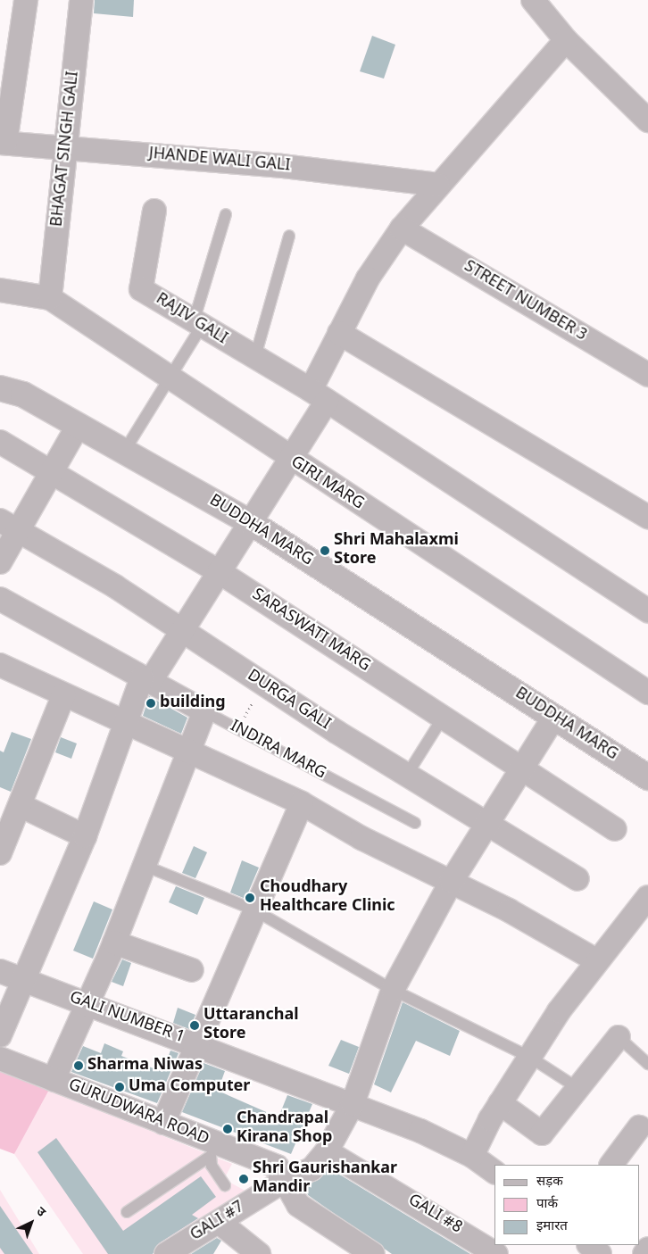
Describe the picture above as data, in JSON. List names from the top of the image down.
{
  "streets": {
    "street": [
      "BHAGAT SINGH GALI",
      "JHANDE WALI GALI",
      "STREET NUMBER 3",
      "RAJIV GALI",
      "GIRI MARG",
      "BUDDHA MARG",
      "SARASWATI MARG",
      "DURGA GALI",
      "INDIRA MARG",
      "GALI NUMBER 1",
      "GURUDWARA ROAD",
      "GALI #8",
      "GALI #7"
    ]
  },
  "crossings": [
    ["BHAGAT SINGH GALI", "JHANDE WALI GALI"],
    ["BHAGAT SINGH GALI", "GIRI MARG"],
    ["BUDDHA MARG", "GALI #7"],
    ["SARASWATI MARG", "GALI #7"],
    ["DURGA GALI", "GALI #7"],
    ["GALI NUMBER 1", "GALI #7"],
    ["GURUDWARA ROAD", "GALI #7"],
    ["GALI #8", "GALI #7"]
  ],
  "places": [
    "Shri Mahalaxmi Store",
    "building",
    "Choudhary Healthcare Clinic",
    "Uttaranchal Store",
    "Sharma Niwas",
    "Uma Computer",
    "Chandrapal Kirana Shop",
    "Shri Gaurishankar Mandir"
  ],
  "legend": ["सड़क", "पार्क", "इमारत"],
  "north": "top right"
}
